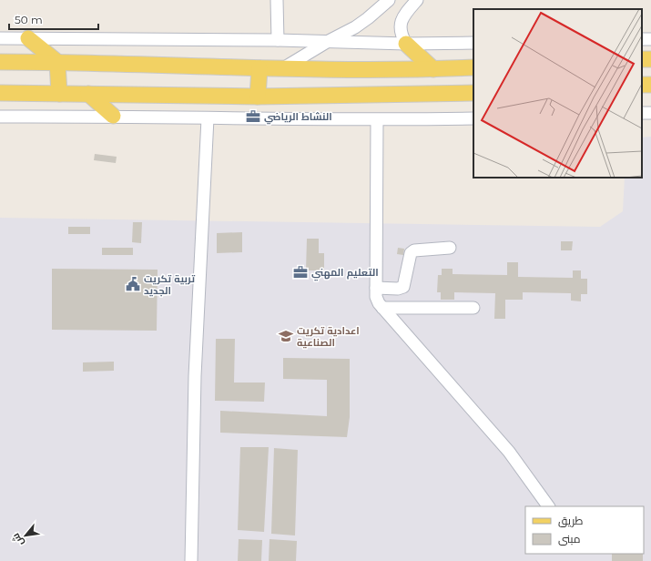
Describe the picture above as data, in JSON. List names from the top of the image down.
{
  "places": {
    "office": ["النشاط الرياضي", "التعليم المهني"],
    "public building": ["تربية تكريت الجديد"],
    "school or university": ["اعدادية تكريت الصناعية"]
  },
  "legend": ["طريق", "مبنى"],
  "scale_bar": "50 m",
  "north": "bottom left"
}
